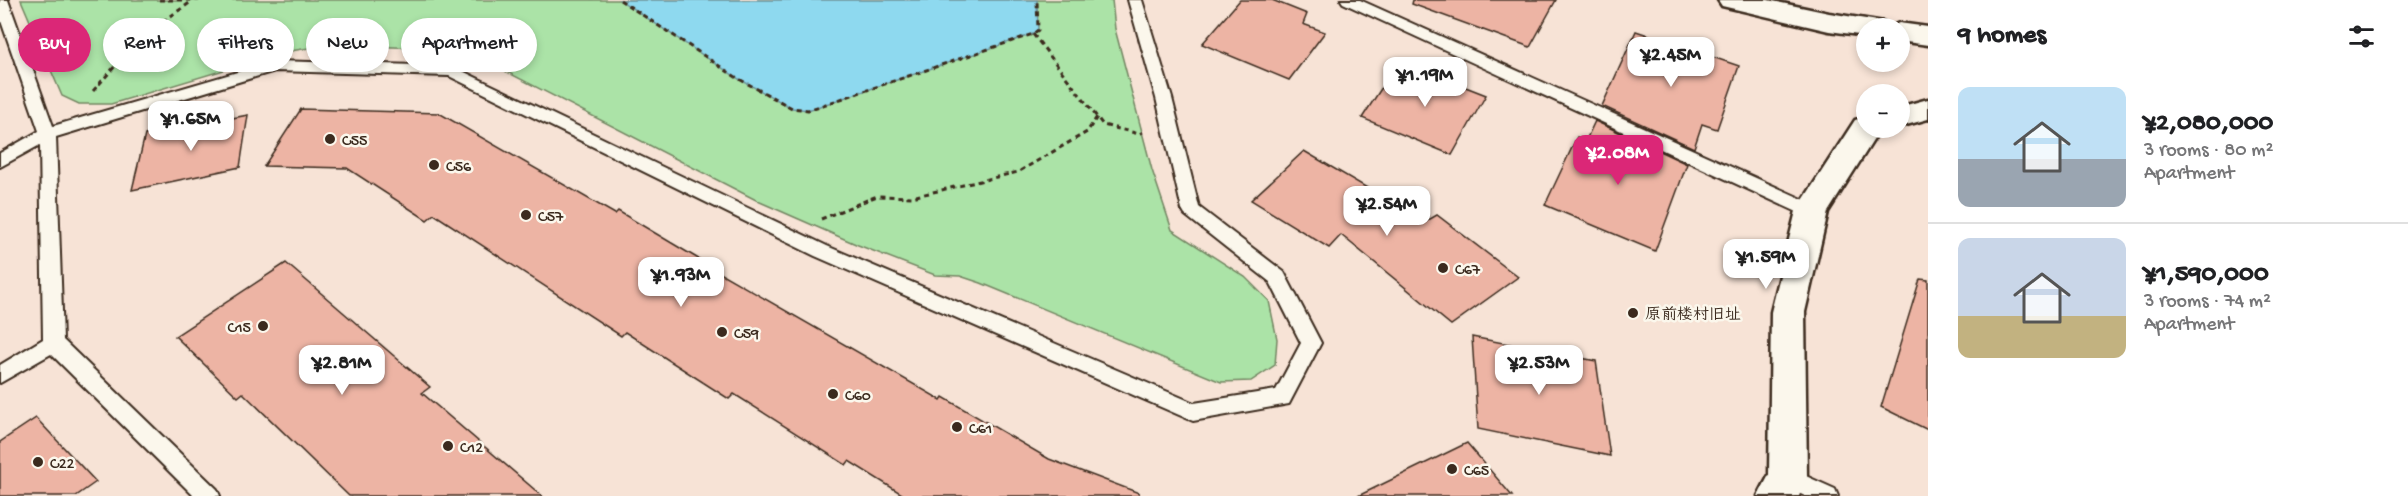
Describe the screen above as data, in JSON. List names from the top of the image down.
{
  "places": [
    "C55",
    "C56",
    "C57",
    "C67",
    "原前楼村旧址",
    "C15",
    "C59",
    "C60",
    "C61",
    "C12",
    "C22",
    "C65"
  ],
  "page": {
    "heading": "9 homes",
    "map_buttons": ["+", "−"],
    "chip": [
      "Buy",
      "Rent",
      "Filters",
      "New",
      "Apartment"
    ],
    "price": [
      "¥2.45M",
      "¥1.19M",
      "¥1.65M",
      "¥2.08M",
      "¥2.54M",
      "¥1.59M",
      "¥1.93M",
      "¥2.81M",
      "¥2.53M"
    ],
    "list": [
      {
        "name": "¥2,080,000",
        "note": "3 rooms · 80 m² · Apartment"
      },
      {
        "name": "¥1,590,000",
        "note": "3 rooms · 74 m² · Apartment"
      }
    ]
  }
}
